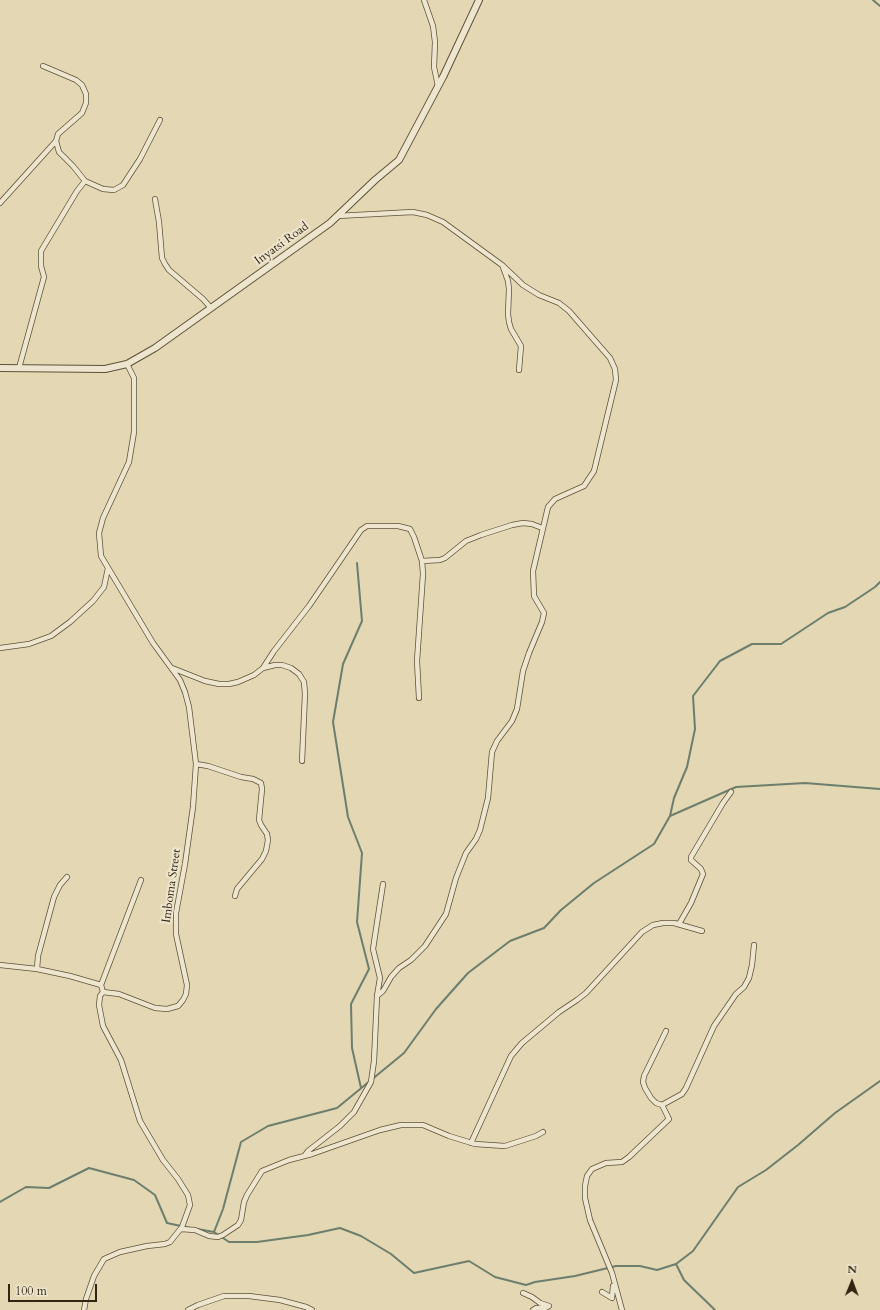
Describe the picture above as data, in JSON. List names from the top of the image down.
{
  "streets": {
    "street": ["Inyatsi Road", "Imboma Street"]
  },
  "crossings": [
    ["Inyatsi Road", "Imboma Street"]
  ],
  "scale_bar": "100 m",
  "north": "top"
}
